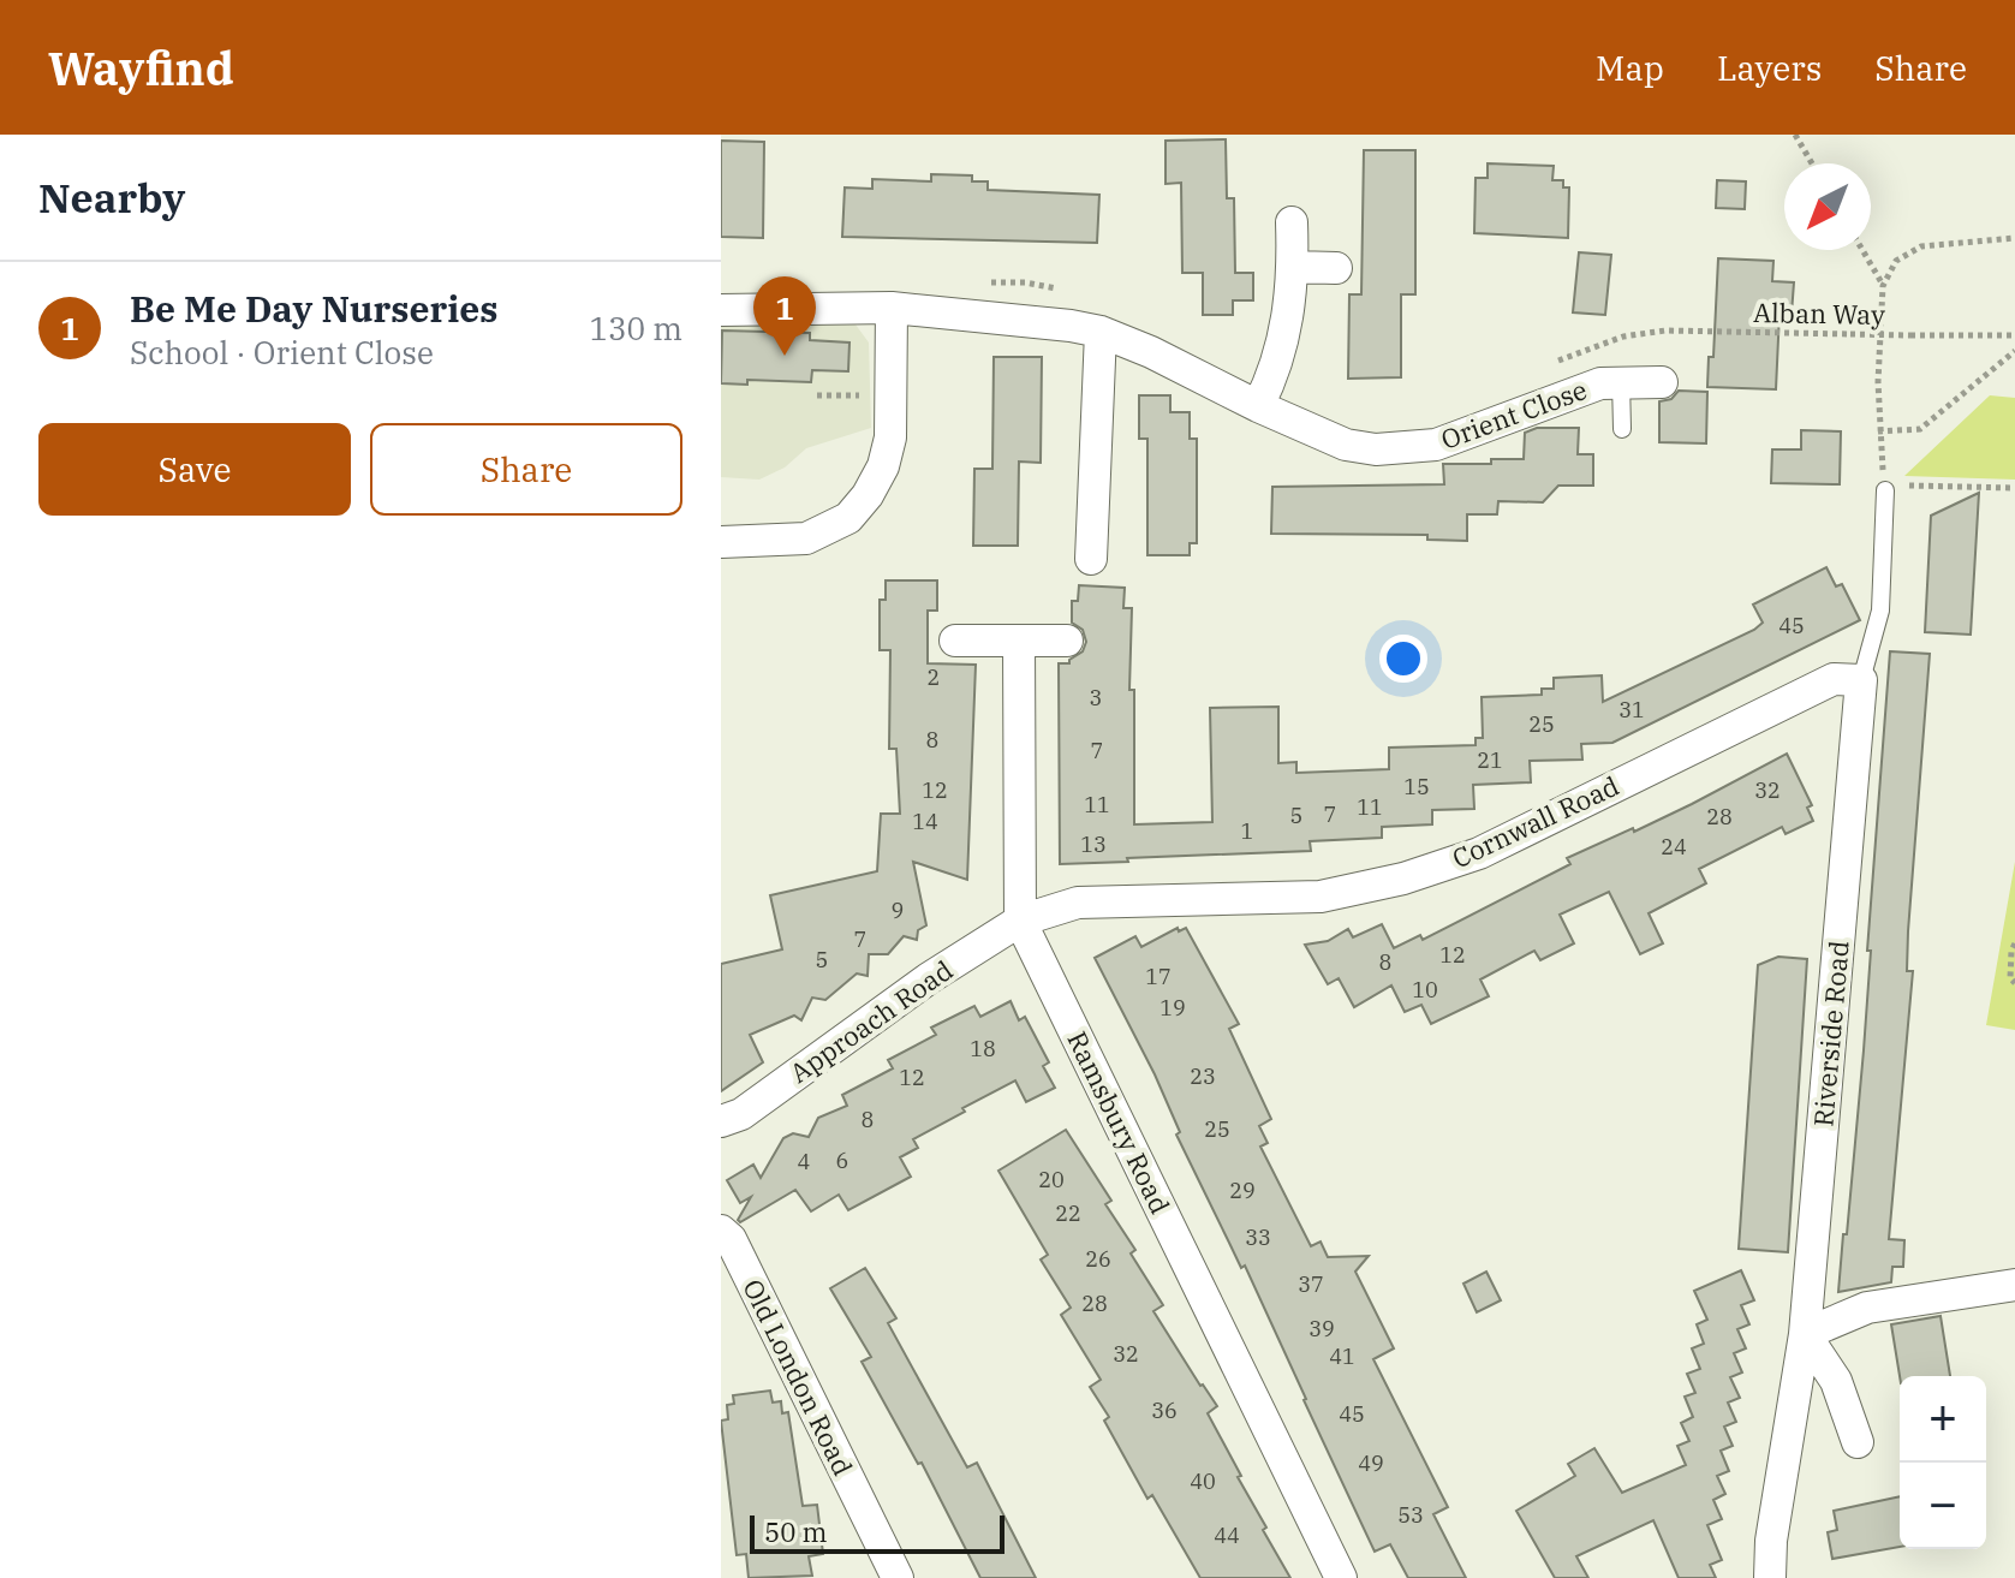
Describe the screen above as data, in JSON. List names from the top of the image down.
{
  "streets": {
    "street": [
      "Orient Close",
      "Cornwall Road",
      "Approach Road",
      "Riverside Road",
      "Ramsbury Road",
      "Old London Road"
    ],
    "path": ["Alban Way"]
  },
  "crossings": [
    ["Cornwall Road", "Approach Road"],
    ["Cornwall Road", "Riverside Road"],
    ["Cornwall Road", "Ramsbury Road"],
    ["Approach Road", "Ramsbury Road"]
  ],
  "house_numbers": [
    "45",
    "2",
    "3",
    "31",
    "25",
    "8",
    "7",
    "21",
    "15",
    "12",
    "32",
    "11",
    "11",
    "7",
    "5",
    "28",
    "14",
    "1",
    "13",
    "24",
    "9",
    "7",
    "12",
    "5",
    "8",
    "17",
    "10",
    "19",
    "18",
    "23",
    "12",
    "8",
    "25",
    "6",
    "4",
    "20",
    "29",
    "22",
    "33",
    "26",
    "37",
    "28",
    "39",
    "32",
    "41",
    "36",
    "45",
    "49",
    "40",
    "53",
    "44"
  ],
  "scale_bar": "50 m",
  "north": "bottom left",
  "page": {
    "header": "Wayfind",
    "nav": ["Map", "Layers", "Share"],
    "heading": "Nearby",
    "list": [
      {
        "mark": "1",
        "name": "Be Me Day Nurseries",
        "note": "School · Orient Close",
        "value": "130 m"
      }
    ],
    "pins": "1",
    "buttons": ["Save", "Share"],
    "map_buttons": ["+", "−"],
    "scale": "50 m"
  }
}
